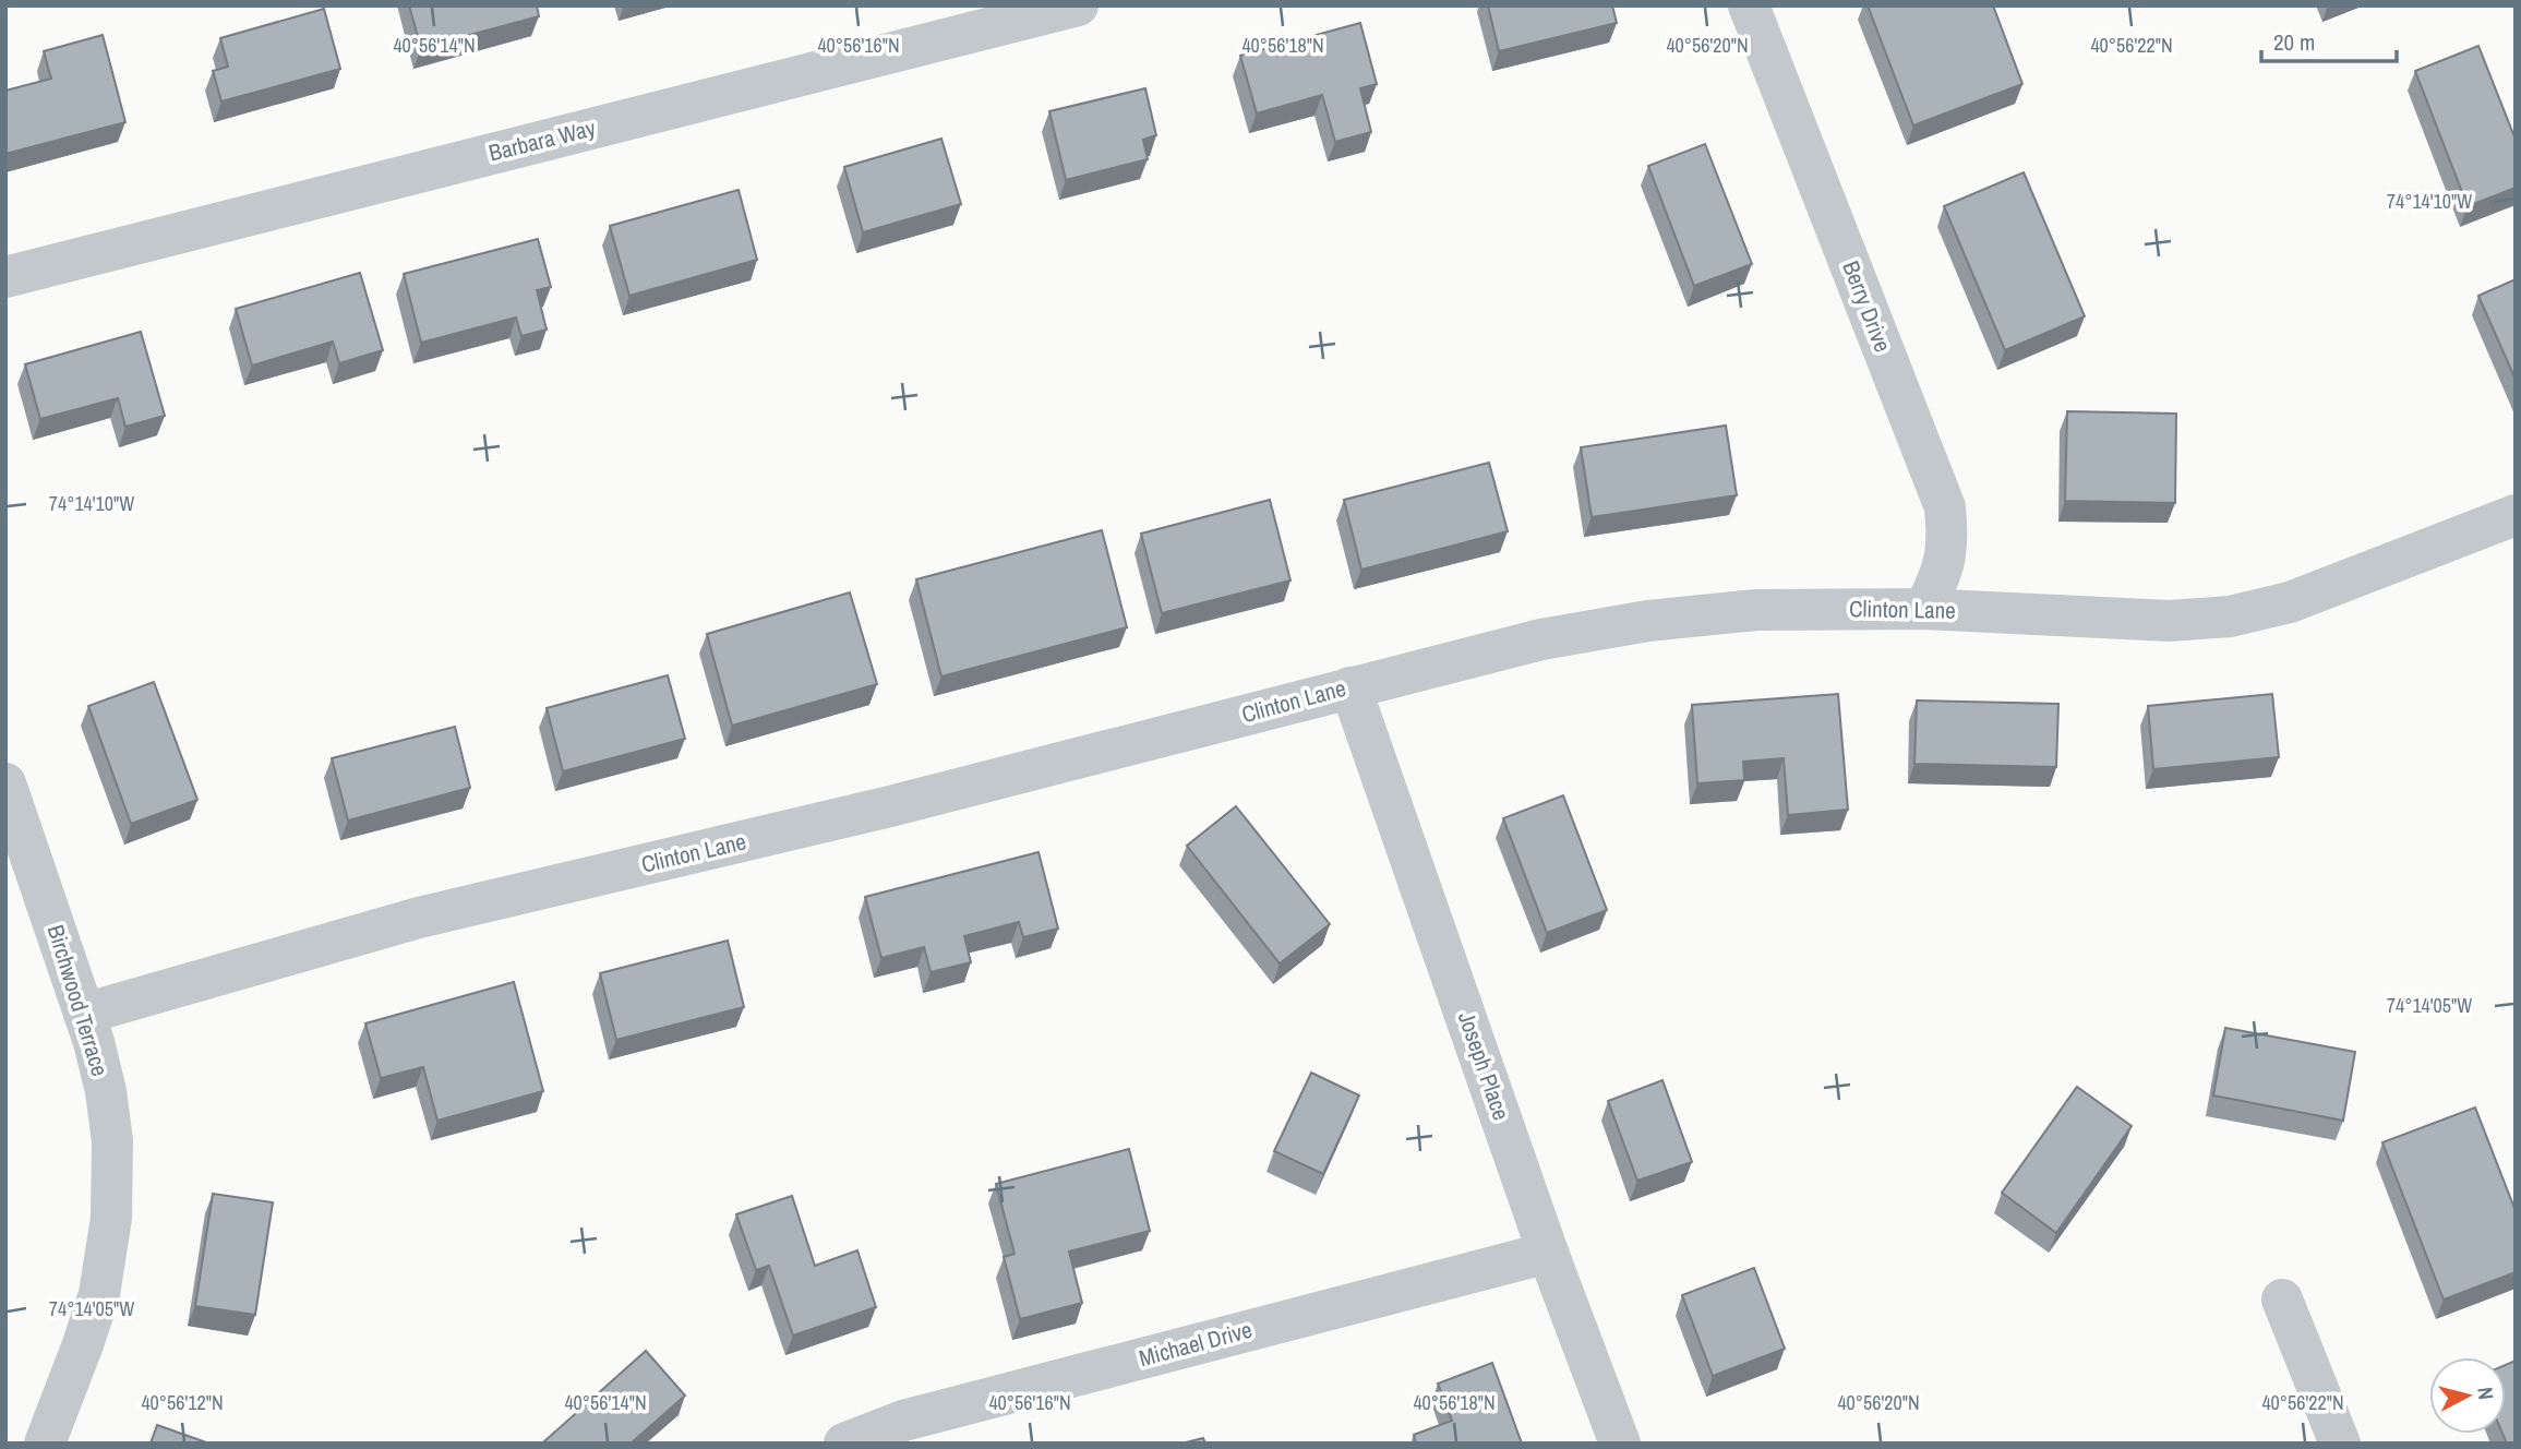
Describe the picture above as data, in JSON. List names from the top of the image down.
{
  "streets": {
    "street": [
      "Barbara Way",
      "Berry Drive",
      "Clinton Lane",
      "Birchwood Terrace",
      "Joseph Place",
      "Michael Drive"
    ]
  },
  "crossings": [
    ["Berry Drive", "Clinton Lane"],
    ["Clinton Lane", "Birchwood Terrace"],
    ["Clinton Lane", "Joseph Place"],
    ["Joseph Place", "Michael Drive"]
  ],
  "scale_bar": "20 m",
  "north": "right",
  "coordinates": [
    "40°56'14\"N",
    "40°56'16\"N",
    "40°56'18\"N",
    "40°56'20\"N",
    "40°56'22\"N",
    "74°14'10\"W",
    "74°14'05\"W",
    "40°56'12\"N"
  ]
}
